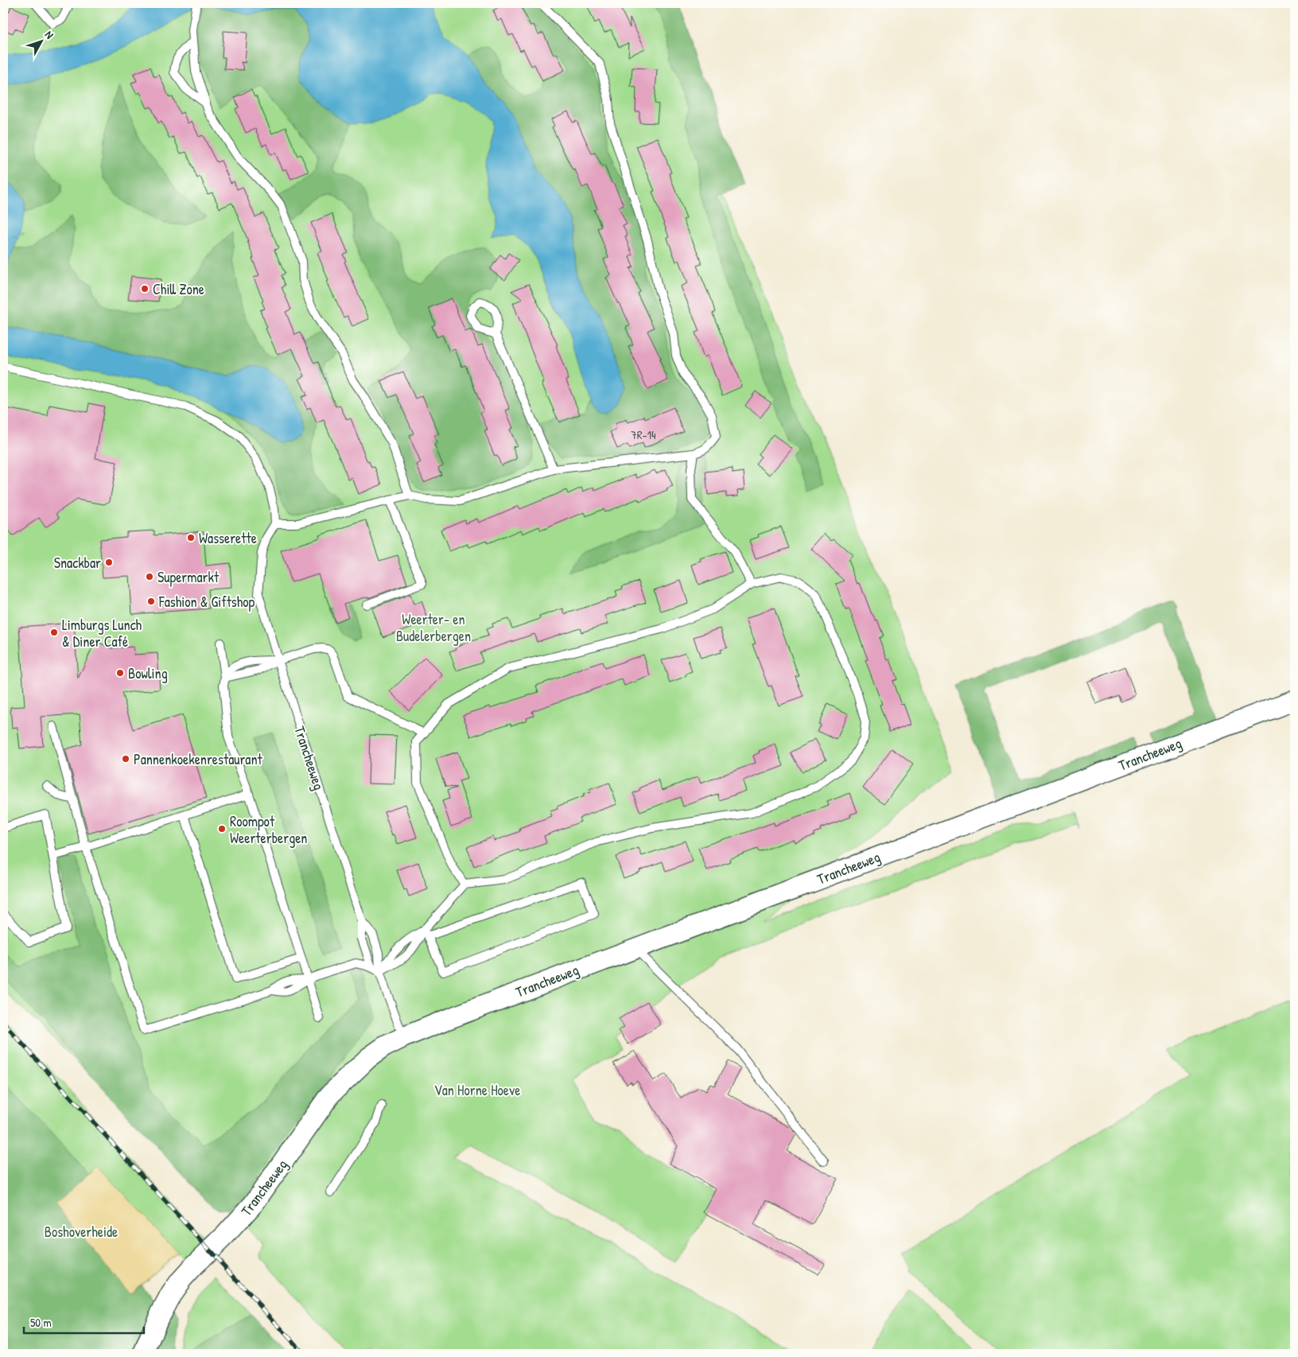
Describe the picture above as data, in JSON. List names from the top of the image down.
{
  "streets": {
    "street": ["Trancheeweg"]
  },
  "parks": ["Weerter- en Budelerbergen", "Van Horne Hoeve", "Boshoverheide"],
  "places": [
    "Chill Zone",
    "Wasserette",
    "Snackbar",
    "Supermarkt",
    "Fashion & Giftshop",
    "Limburgs Lunch & Diner Café",
    "Bowling",
    "Pannenkoekenrestaurant",
    "Roompot Weerterbergen"
  ],
  "house_numbers": ["7R-14"],
  "scale_bar": "50 m",
  "north": "top right"
}
